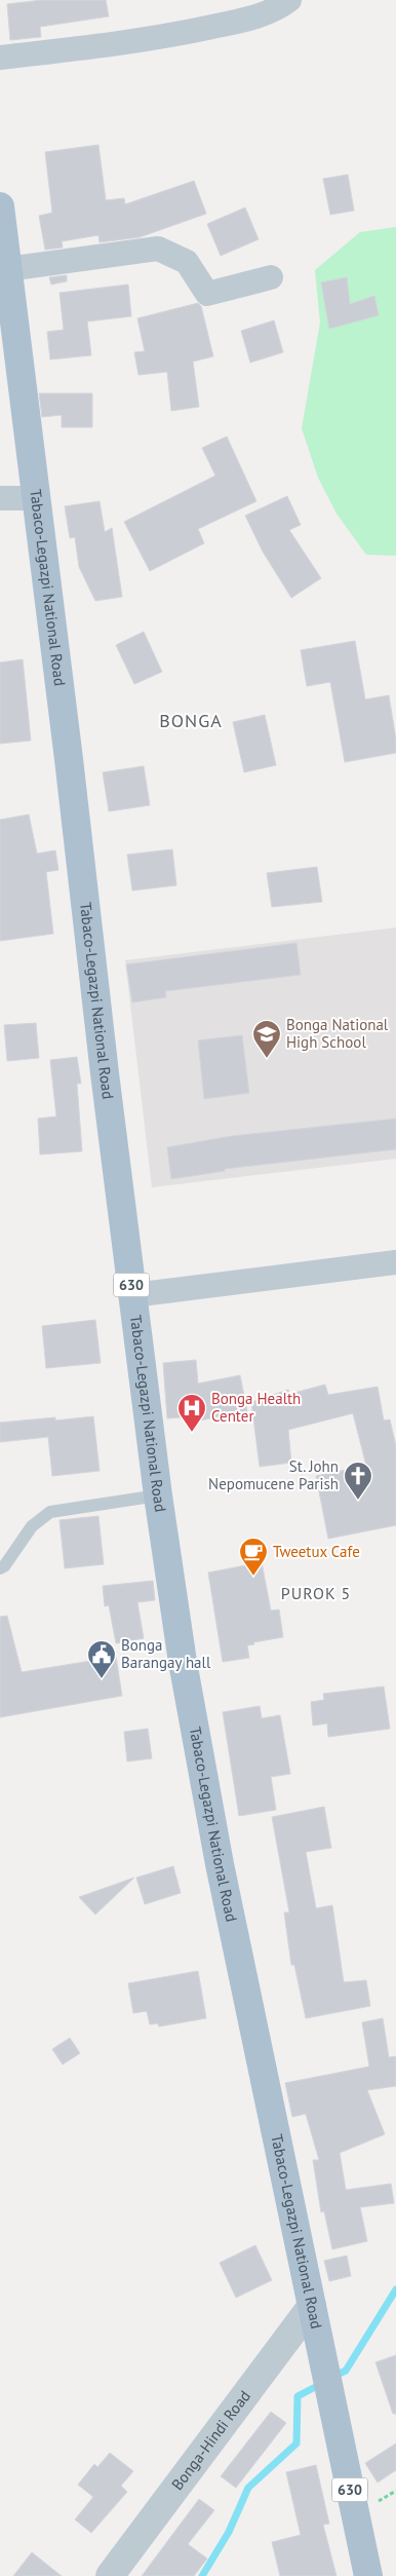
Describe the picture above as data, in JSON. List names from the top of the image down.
{
  "streets": {
    "main road": ["Tabaco-Legazpi National Road", "630"],
    "street": ["Bonga-Hindi Road"]
  },
  "crossings": [
    ["Tabaco-Legazpi National Road", "Bonga-Hindi Road"]
  ],
  "districts": ["BONGA", "PUROK 5"],
  "places": {
    "school or university": ["Bonga National High School"],
    "hospital": ["Bonga Health Center"],
    "church": ["St. John Nepomucene Parish"],
    "cafe": ["Tweetux Cafe"],
    "public building": ["Bonga Barangay hall"]
  }
}
